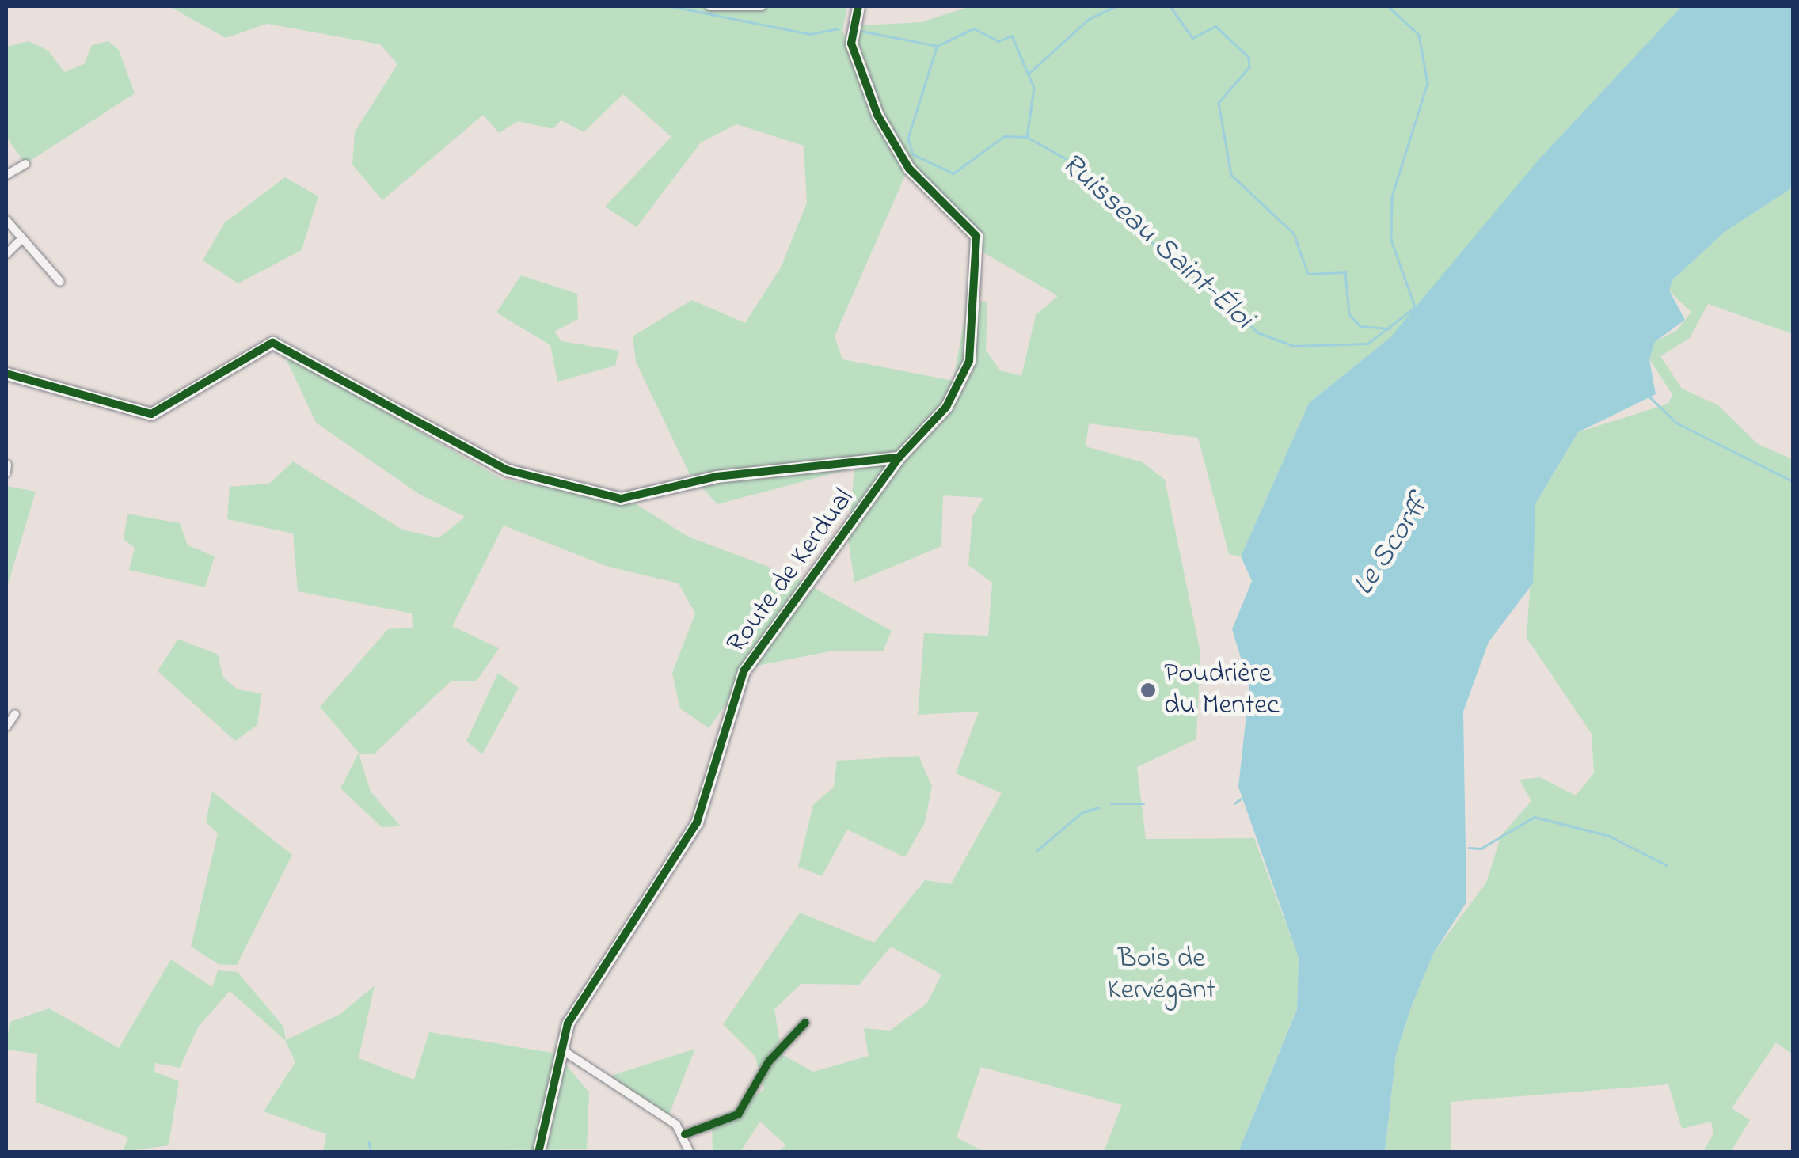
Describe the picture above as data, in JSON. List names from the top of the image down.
{
  "streets": {
    "street": ["Route de Kerdual"]
  },
  "water": ["Ruisseau Saint-Éloi", "Le Scorff"],
  "parks": ["Bois de Kervégant"],
  "places": ["Poudrière du Mentec"]
}
